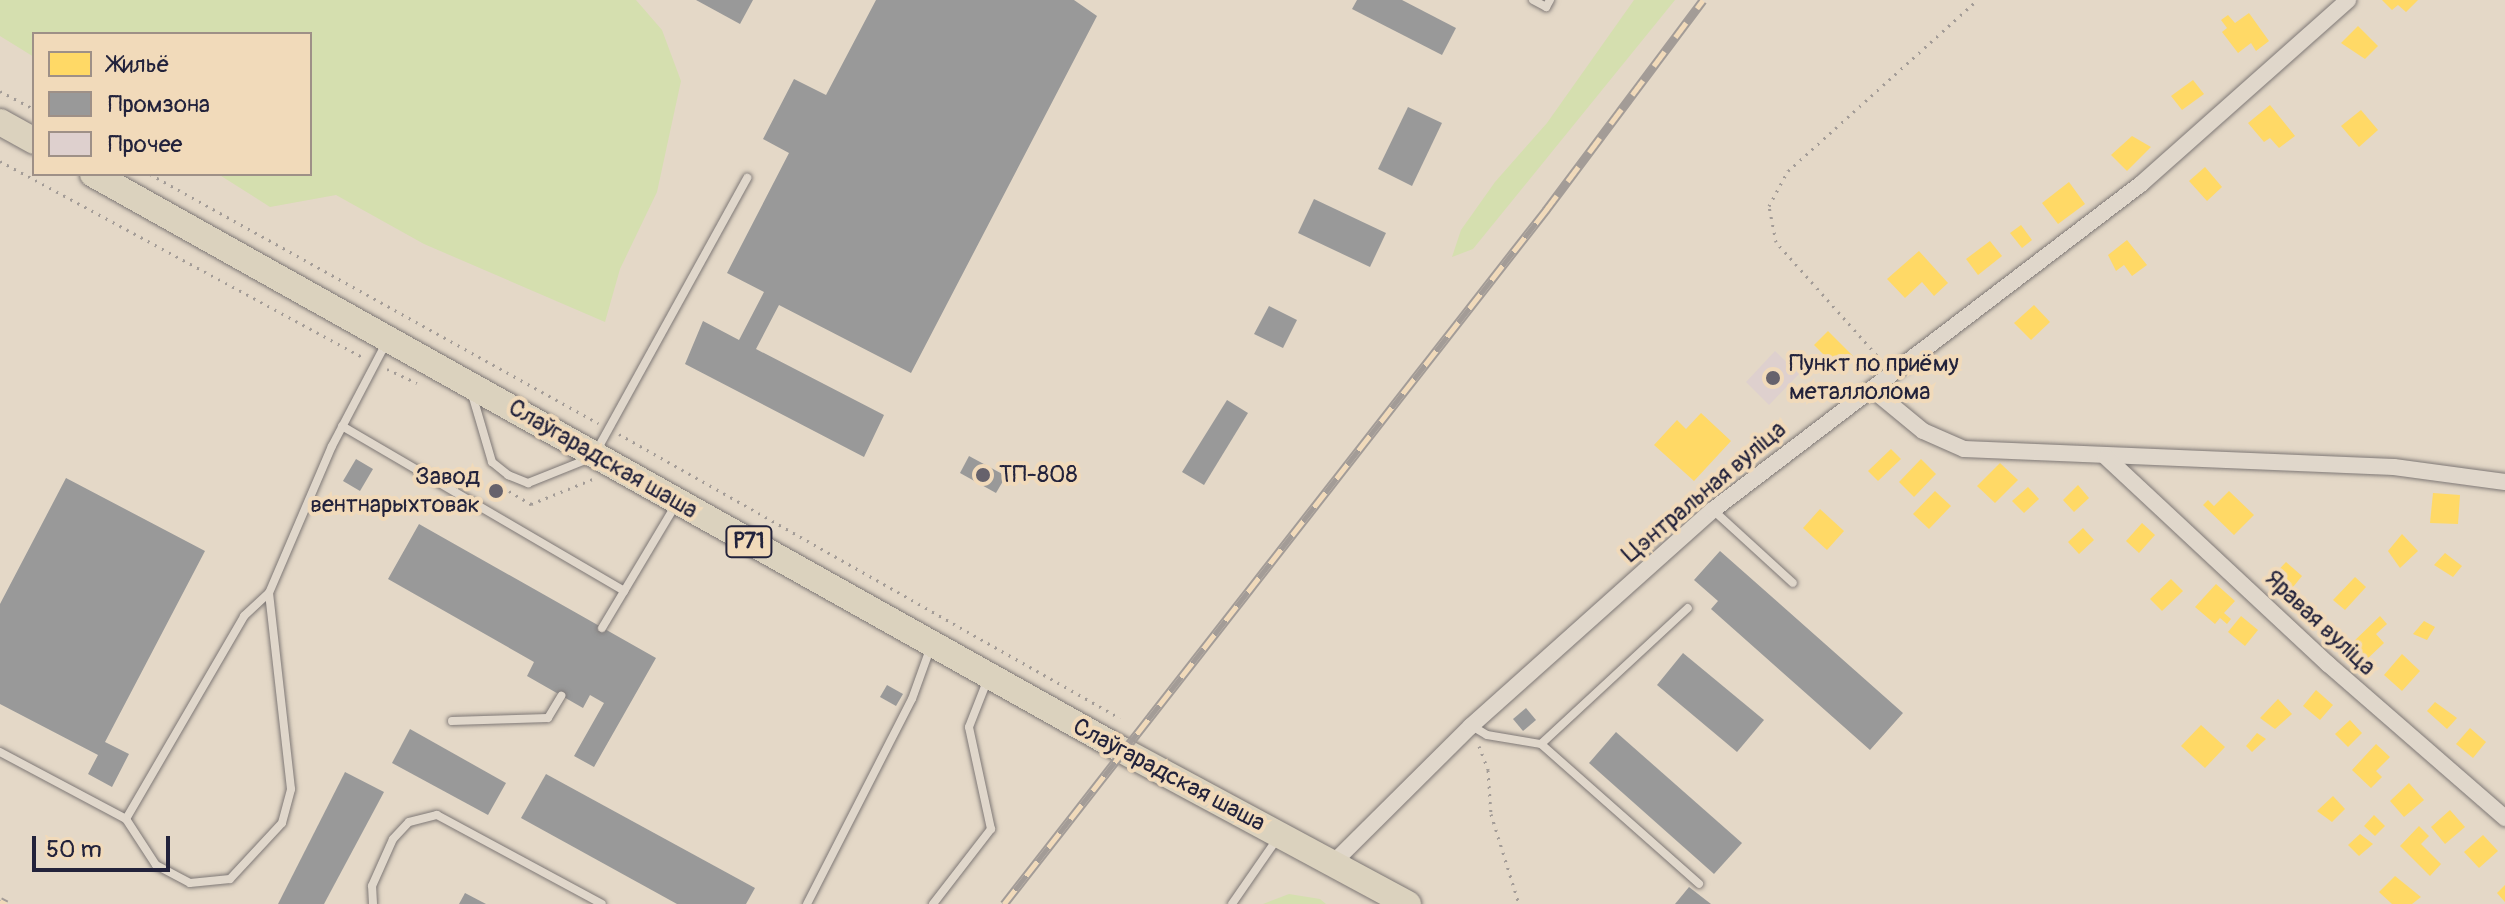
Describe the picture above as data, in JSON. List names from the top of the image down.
{
  "streets": {
    "main road": ["Слаўгарадская шаша", "Р71"],
    "street": ["Цэнтральная вуліца", "Яравая вуліца"]
  },
  "crossings": [
    ["Слаўгарадская шаша", "Цэнтральная вуліца"]
  ],
  "places": ["Пункт по приёму металлолома", "ТП-808", "Завод вентнарыхтовак"],
  "legend": ["Жильё", "Промзона", "Прочее"],
  "scale_bar": "50 m"
}
